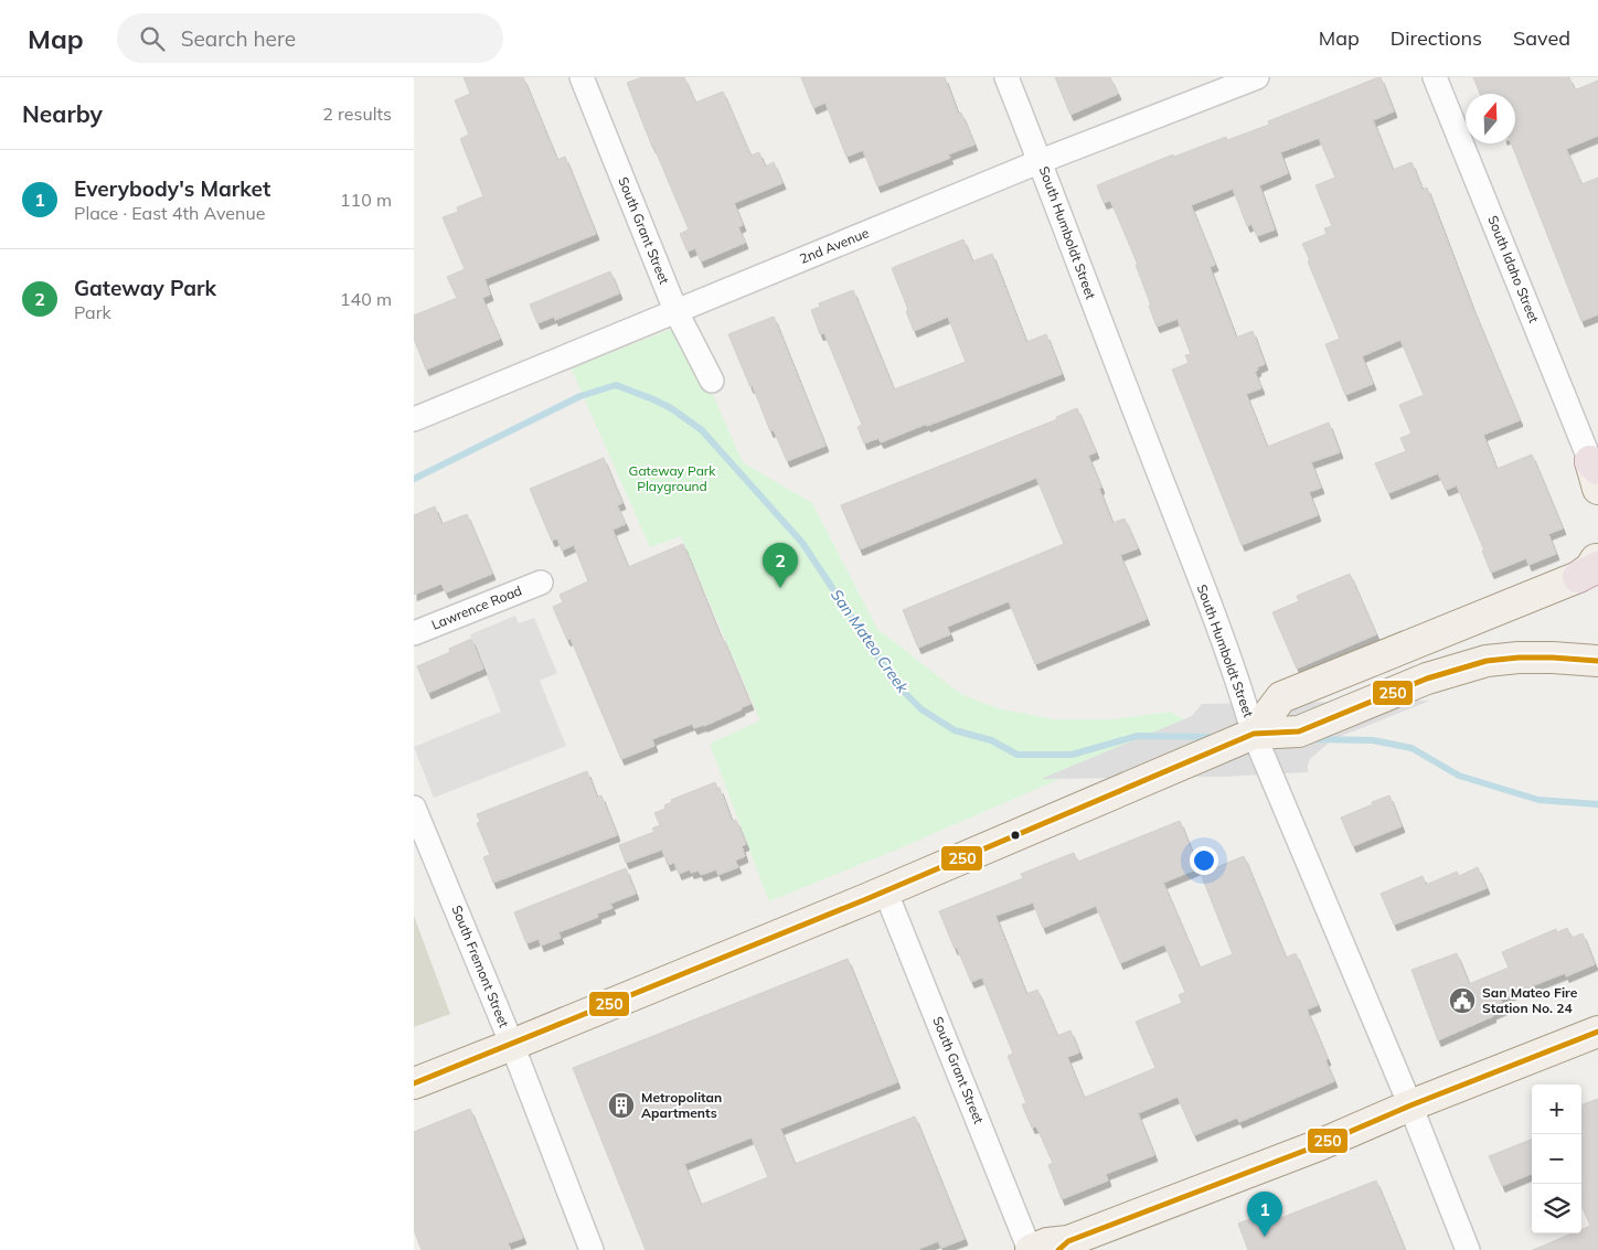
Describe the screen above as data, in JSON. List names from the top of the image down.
{
  "streets": {
    "street": [
      "South Grant Street",
      "South Humboldt Street",
      "2nd Avenue",
      "South Idaho Street",
      "Lawrence Road",
      "South Fremont Street"
    ]
  },
  "crossings": [
    ["South Grant Street", "2nd Avenue"],
    ["South Humboldt Street", "2nd Avenue"]
  ],
  "water": ["San Mateo Creek"],
  "parks": ["Gateway Park Playground"],
  "places": {
    "public building": ["San Mateo Fire Station No. 24"],
    "building": ["Metropolitan Apartments"]
  },
  "lines": ["transit line 250"],
  "north": "top",
  "page": {
    "header": "Map",
    "search": "Search here",
    "nav": ["Map", "Directions", "Saved"],
    "heading": ["Nearby", "2 results"],
    "list": [
      {
        "mark": "1",
        "name": "Everybody's Market",
        "note": "Place · East 4th Avenue",
        "value": "110 m"
      },
      {
        "mark": "2",
        "name": "Gateway Park",
        "note": "Park",
        "value": "140 m"
      }
    ],
    "pins": ["2", "1"],
    "map_buttons": ["+", "−"]
  }
}
